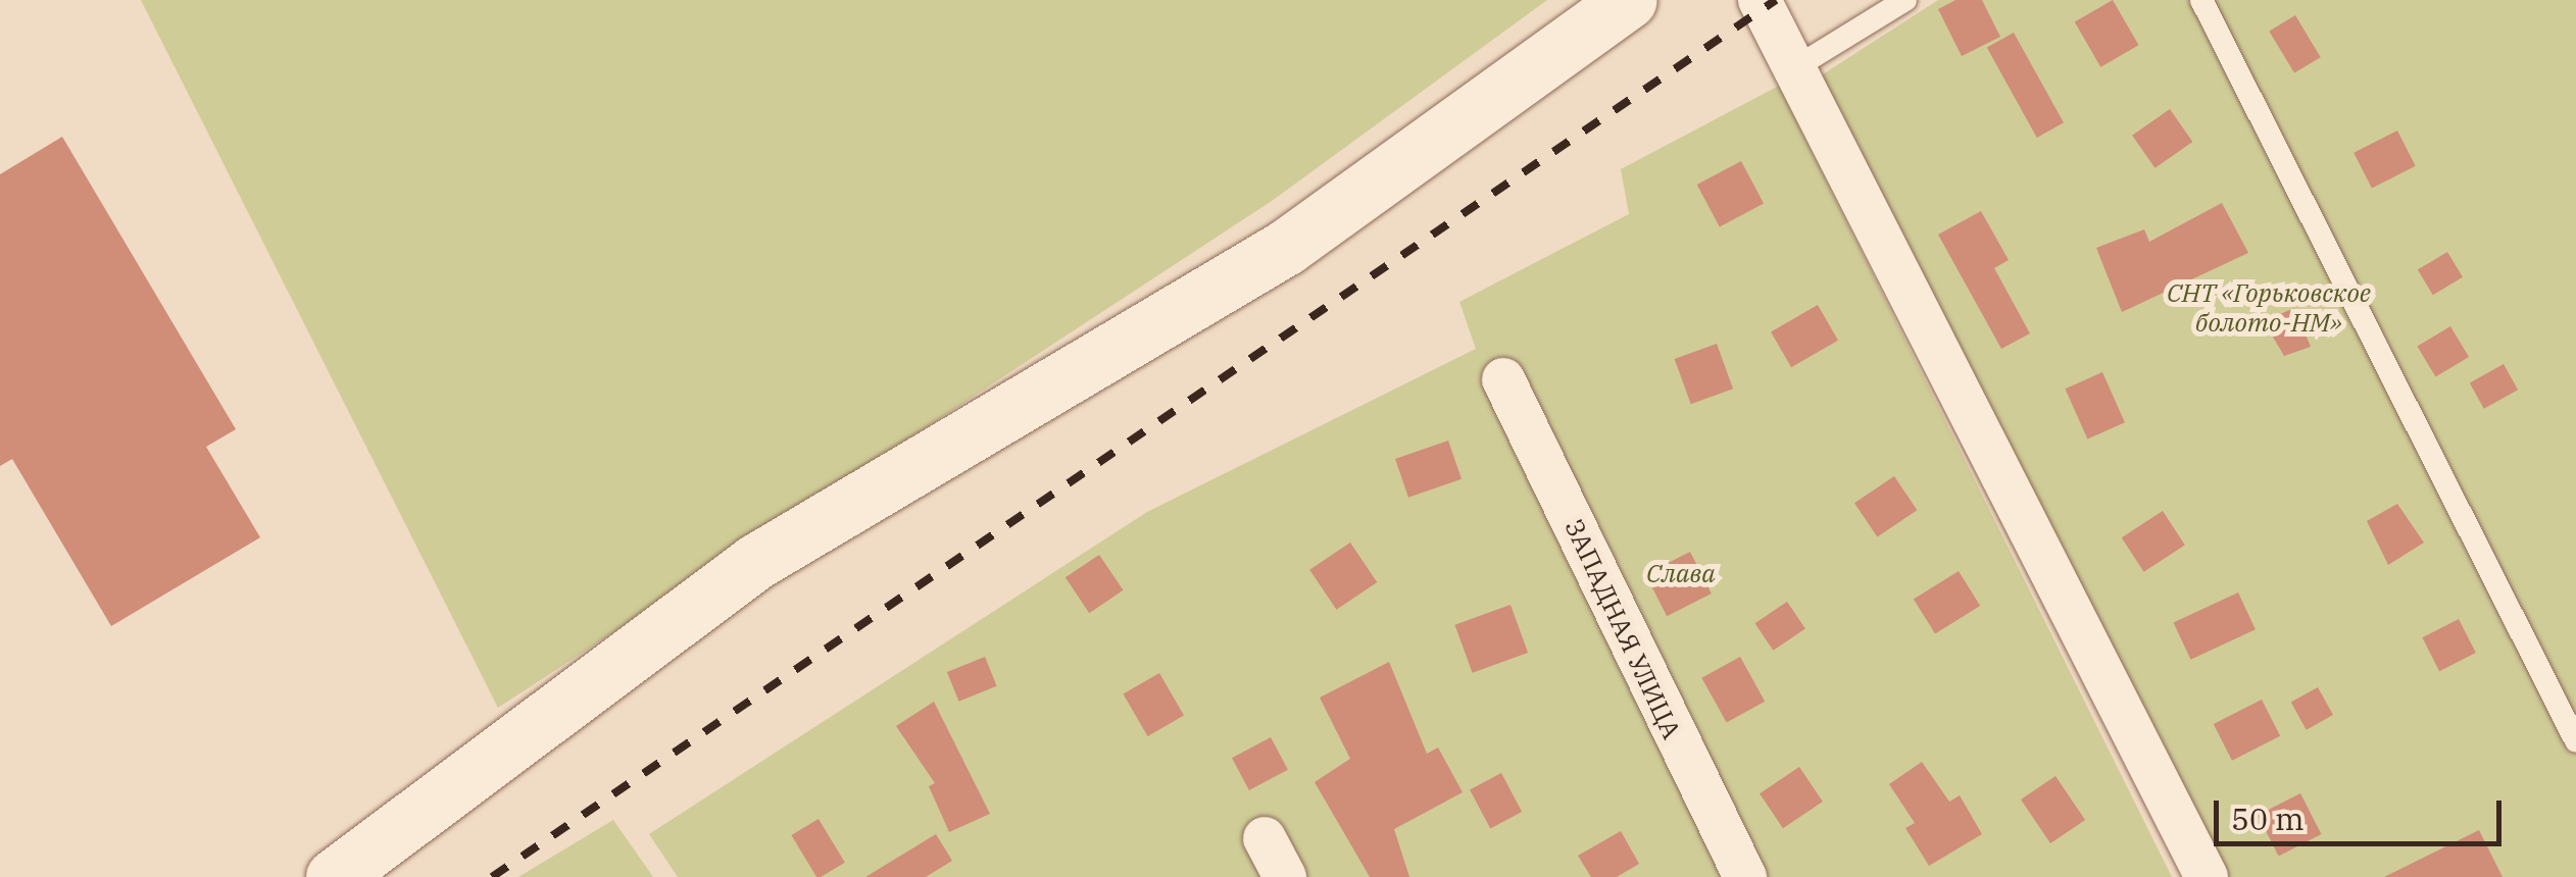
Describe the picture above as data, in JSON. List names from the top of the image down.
{
  "streets": {
    "street": ["ЗАПАДНАЯ УЛИЦА"]
  },
  "parks": ["СНТ «Горьковское болото-НМ»", "Слава"],
  "scale_bar": "50 m"
}
